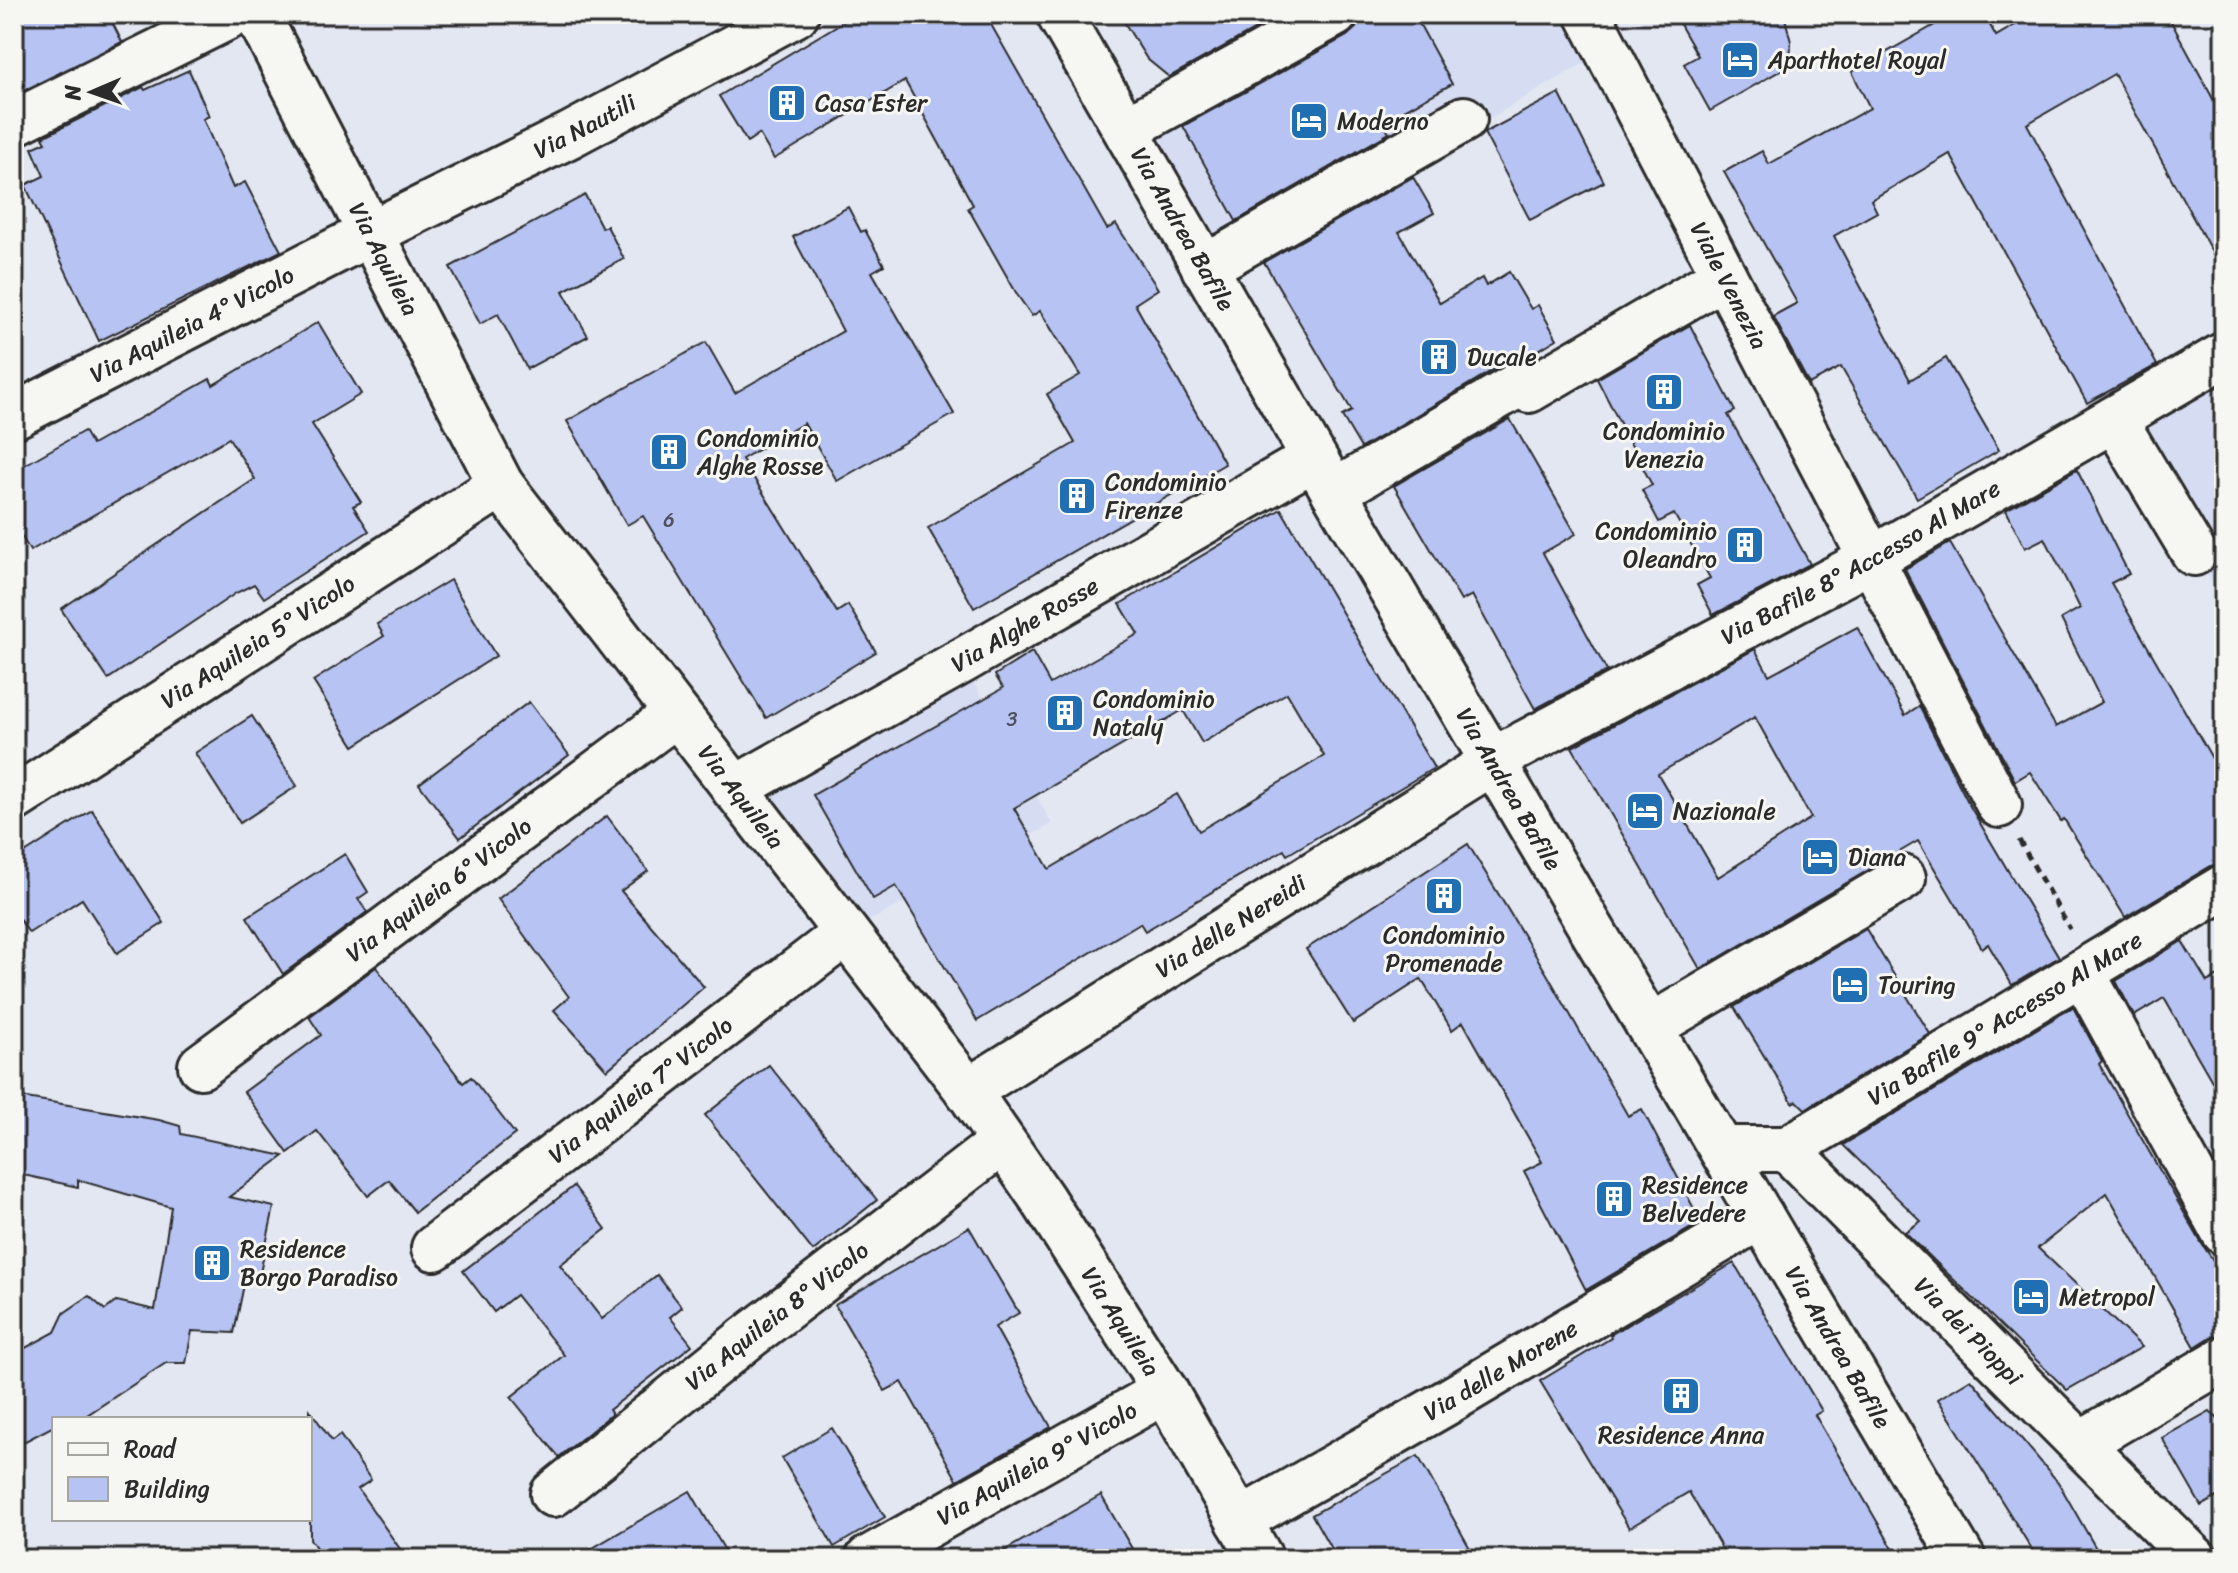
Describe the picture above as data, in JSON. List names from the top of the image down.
{
  "streets": {
    "street": [
      "Via Nautili",
      "Via Andrea Bafile",
      "Via Aquileia",
      "Viale Venezia",
      "Via Aquileia 4° Vicolo",
      "Via Bafile 8° Accesso Al Mare",
      "Via Alghe Rosse",
      "Via Aquileia 5° Vicolo",
      "Via Aquileia 6° Vicolo",
      "Via delle Nereidi",
      "Via Bafile 9° Accesso Al Mare",
      "Via Aquileia 7° Vicolo",
      "Via Aquileia 8° Vicolo",
      "Via dei Pioppi",
      "Via delle Morene",
      "Via Aquileia 9° Vicolo"
    ]
  },
  "crossings": [
    ["Via Nautili", "Via Aquileia"],
    ["Via Nautili", "Via Aquileia 4° Vicolo"],
    ["Via Andrea Bafile", "Via Bafile 8° Accesso Al Mare"],
    ["Via Andrea Bafile", "Via Alghe Rosse"],
    ["Via Andrea Bafile", "Via delle Nereidi"],
    ["Via Andrea Bafile", "Via delle Morene"],
    ["Via Aquileia", "Via Aquileia 4° Vicolo"],
    ["Via Aquileia", "Via Alghe Rosse"],
    ["Via Aquileia", "Via Aquileia 5° Vicolo"],
    ["Via Aquileia", "Via Aquileia 6° Vicolo"],
    ["Via Aquileia", "Via delle Nereidi"],
    ["Via Aquileia", "Via Aquileia 7° Vicolo"],
    ["Via Aquileia", "Via Aquileia 8° Vicolo"],
    ["Via Aquileia", "Via delle Morene"],
    ["Via Aquileia", "Via Aquileia 9° Vicolo"],
    ["Viale Venezia", "Via Bafile 8° Accesso Al Mare"],
    ["Viale Venezia", "Via Alghe Rosse"],
    ["Via Bafile 8° Accesso Al Mare", "Via delle Nereidi"],
    ["Via Bafile 9° Accesso Al Mare", "Via dei Pioppi"]
  ],
  "places": {
    "hotel": [
      "Aparthotel Royal",
      "Moderno",
      "Nazionale",
      "Diana",
      "Touring",
      "Metropol"
    ],
    "building": [
      "Casa Ester",
      "Ducale",
      "Condominio Venezia",
      "Condominio Alghe Rosse",
      "Condominio Firenze",
      "Condominio Oleandro",
      "Condominio Nataly",
      "Condominio Promenade",
      "Residence Belvedere",
      "Residence Borgo Paradiso",
      "Residence Anna"
    ]
  },
  "house_numbers": ["6", "3"],
  "legend": ["Road", "Building"],
  "north": "left"
}
